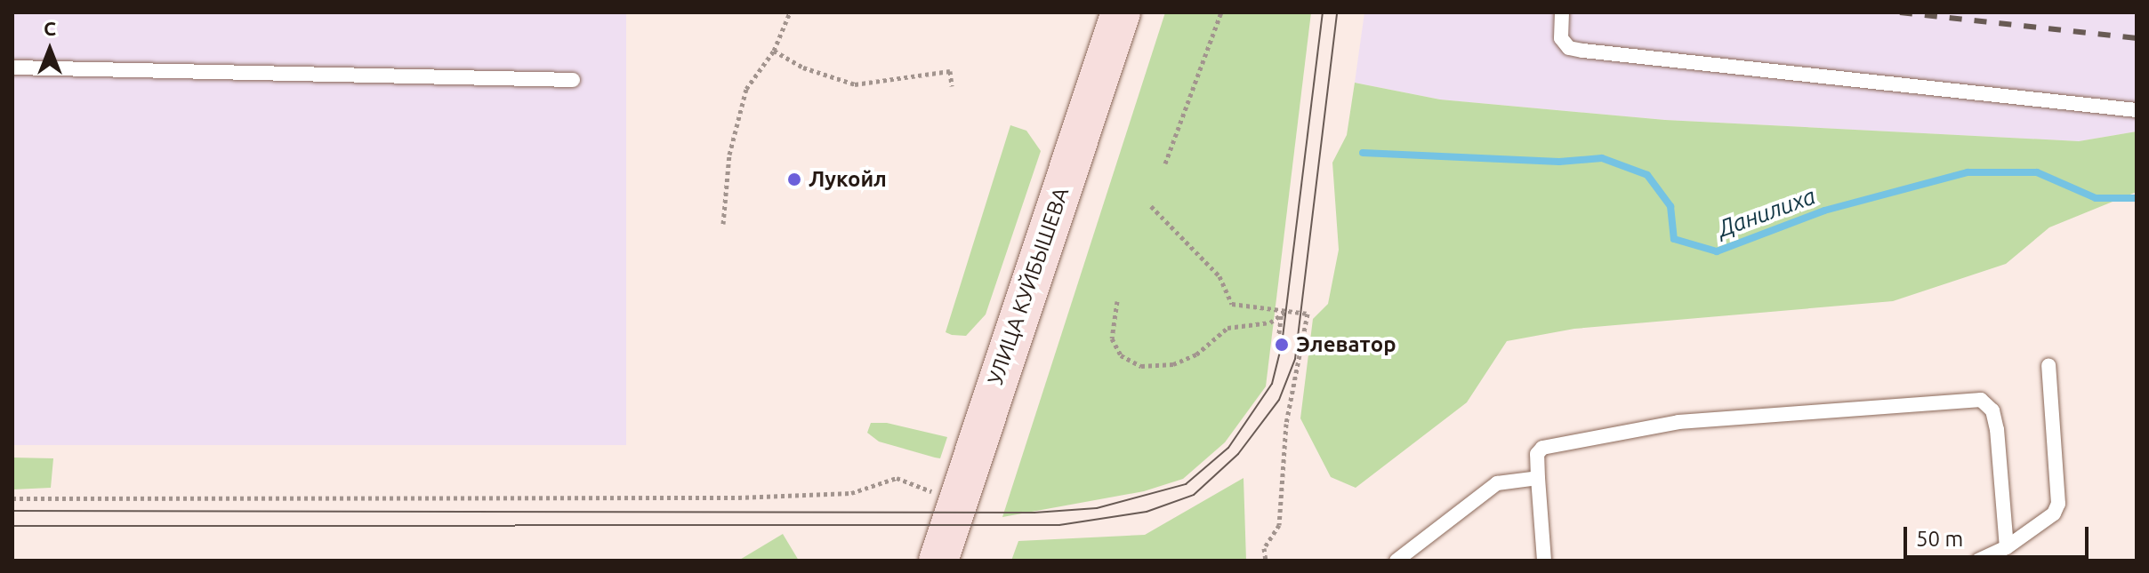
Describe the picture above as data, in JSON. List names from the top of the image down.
{
  "streets": {
    "main road": ["УЛИЦА КУЙБЫШЕВА"]
  },
  "water": ["Данилиха"],
  "places": ["Лукойл", "Элеватор"],
  "scale_bar": "50 m",
  "north": "top"
}
